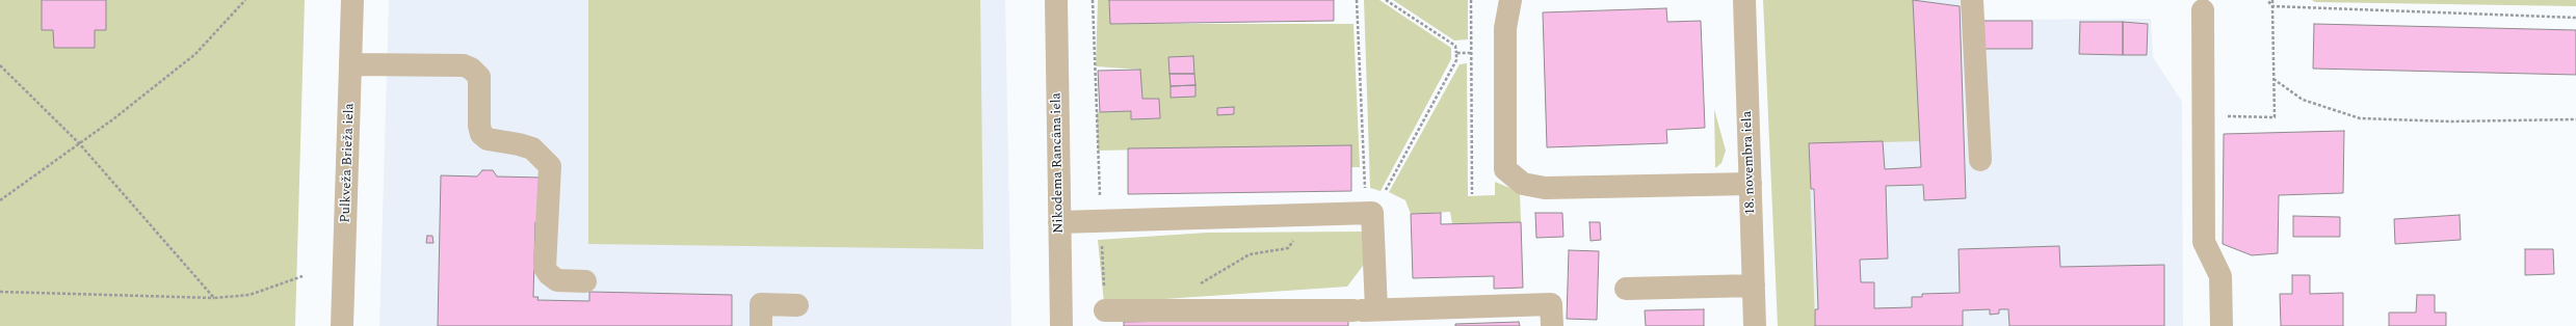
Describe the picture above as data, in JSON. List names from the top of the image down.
{
  "streets": {
    "street": ["Pulkveža Brieža iela", "Nikodema Rancāna iela", "18. novembra iela"]
  }
}
